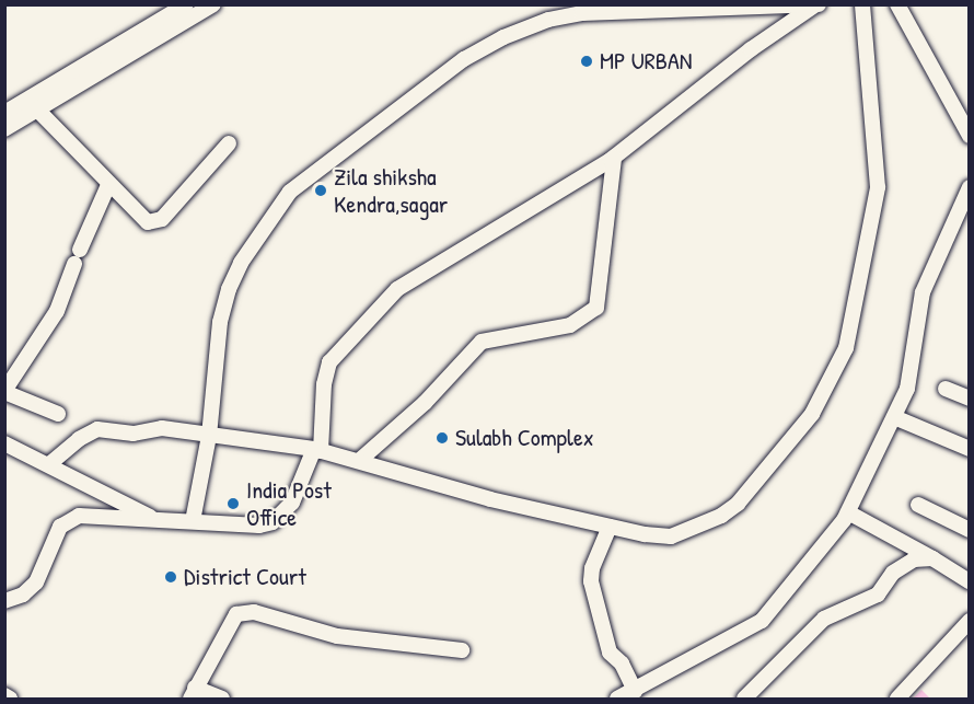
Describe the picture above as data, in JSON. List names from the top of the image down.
{
  "places": [
    "MP URBAN",
    "Zila shiksha Kendra,sagar",
    "Sulabh Complex",
    "India Post Office",
    "District Court"
  ]
}
